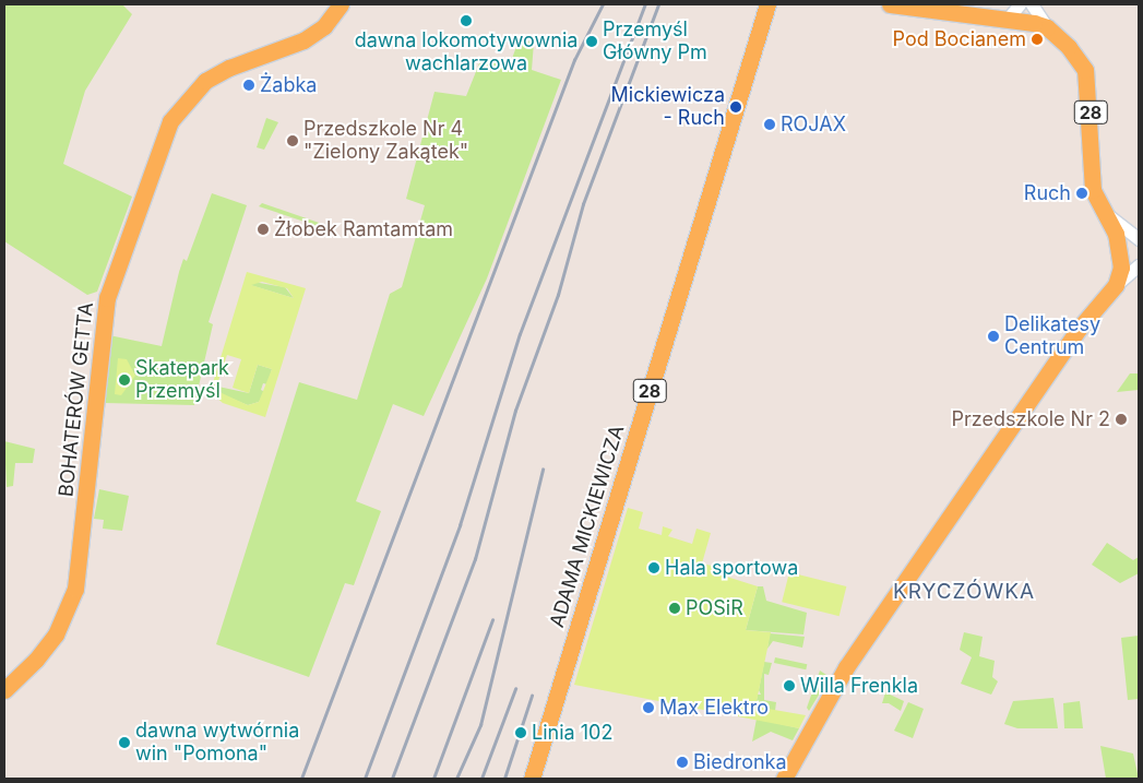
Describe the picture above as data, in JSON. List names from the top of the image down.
{
  "streets": {
    "main road": ["28", "BOHATERÓW GETTA", "ADAMA MICKIEWICZA"]
  },
  "districts": ["KRYCZÓWKA"],
  "places": [
    "dawna lokomotywownia wachlarzowa",
    "Pod Bocianem",
    "Przemyśl Główny Pm",
    "Żabka",
    "Mickiewicza - Ruch",
    "ROJAX",
    "Przedszkole Nr 4 \"Zielony Zakątek\"",
    "Ruch",
    "Żłobek Ramtamtam",
    "Delikatesy Centrum",
    "Skatepark Przemyśl",
    "Przedszkole Nr 2",
    "Hala sportowa",
    "POSiR",
    "Willa Frenkla",
    "Max Elektro",
    "Linia 102",
    "dawna wytwórnia win \"Pomona\"",
    "Biedronka"
  ]
}
